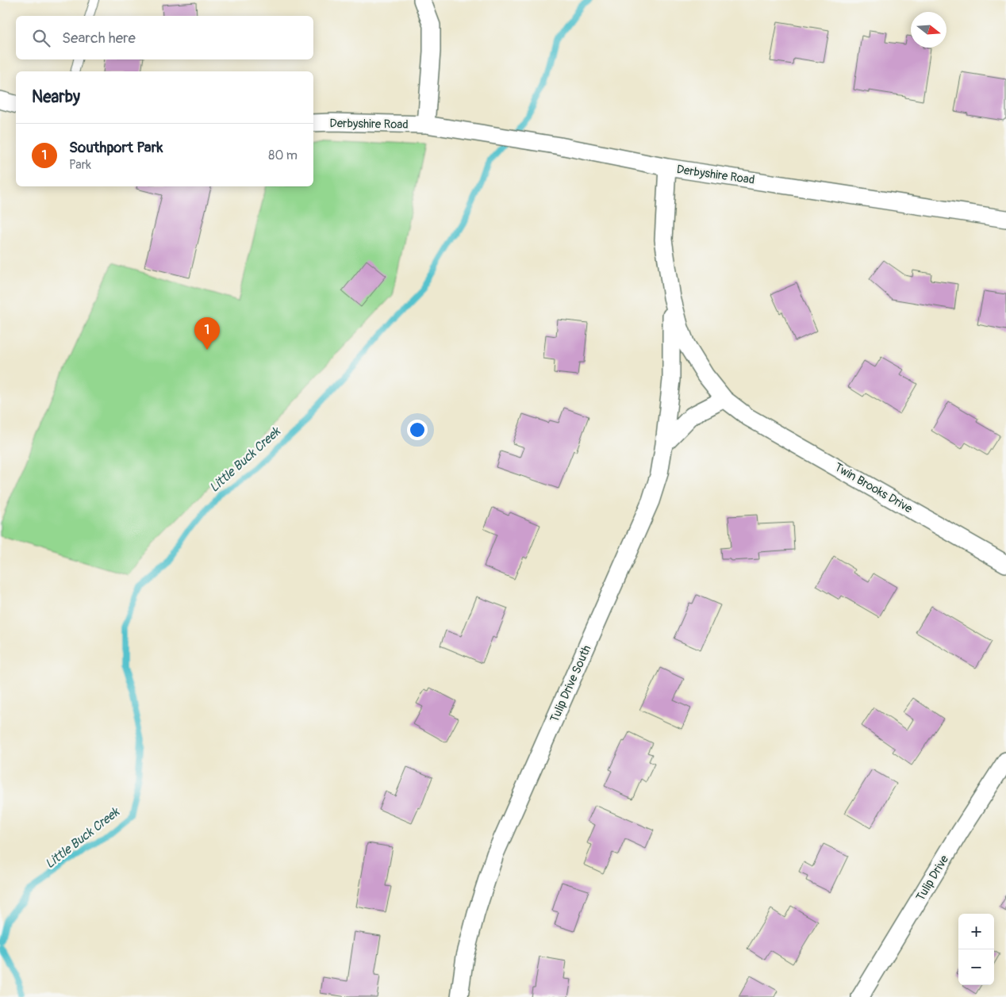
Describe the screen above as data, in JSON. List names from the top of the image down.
{
  "streets": {
    "street": [
      "Derbyshire Road",
      "Twin Brooks Drive",
      "Tulip Drive South",
      "Tulip Drive"
    ]
  },
  "water": ["Little Buck Creek"],
  "north": "right",
  "page": {
    "search": "Search here",
    "heading": "Nearby",
    "list": [
      {
        "mark": "1",
        "name": "Southport Park",
        "note": "Park",
        "value": "80 m"
      }
    ],
    "pins": "1",
    "map_buttons": ["+", "−"]
  }
}
